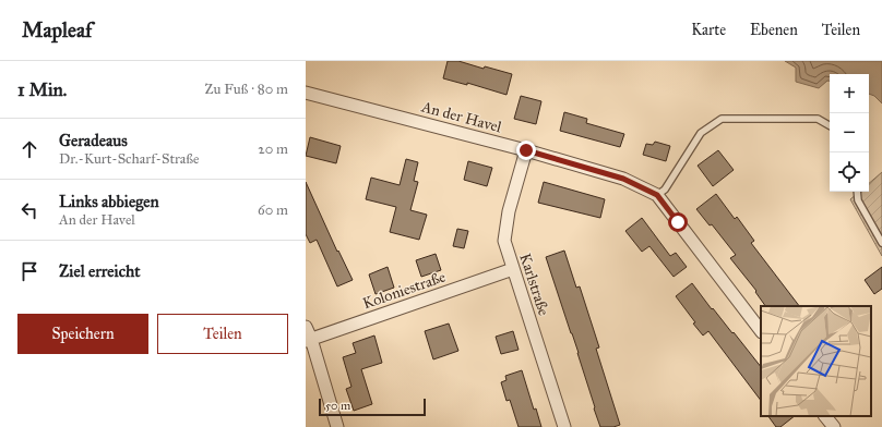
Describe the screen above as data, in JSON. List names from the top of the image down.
{
  "streets": {
    "street": ["An der Havel", "Karlstraße", "Koloniestraße"]
  },
  "crossings": [
    ["An der Havel", "Karlstraße"],
    ["Karlstraße", "Koloniestraße"]
  ],
  "scale_bar": "50 m",
  "page": {
    "header": "Mapleaf",
    "nav": ["Karte", "Ebenen", "Teilen"],
    "heading": ["1 Min.", "Zu Fuß · 80 m"],
    "map_buttons": ["+", "−"],
    "list": [
      ["Geradeaus", "Dr.-Kurt-Scharf-Straße", "20 m"],
      ["Links abbiegen", "An der Havel", "60 m"],
      "Ziel erreicht"
    ],
    "buttons": ["Speichern", "Teilen"],
    "scale": "50 m"
  }
}
